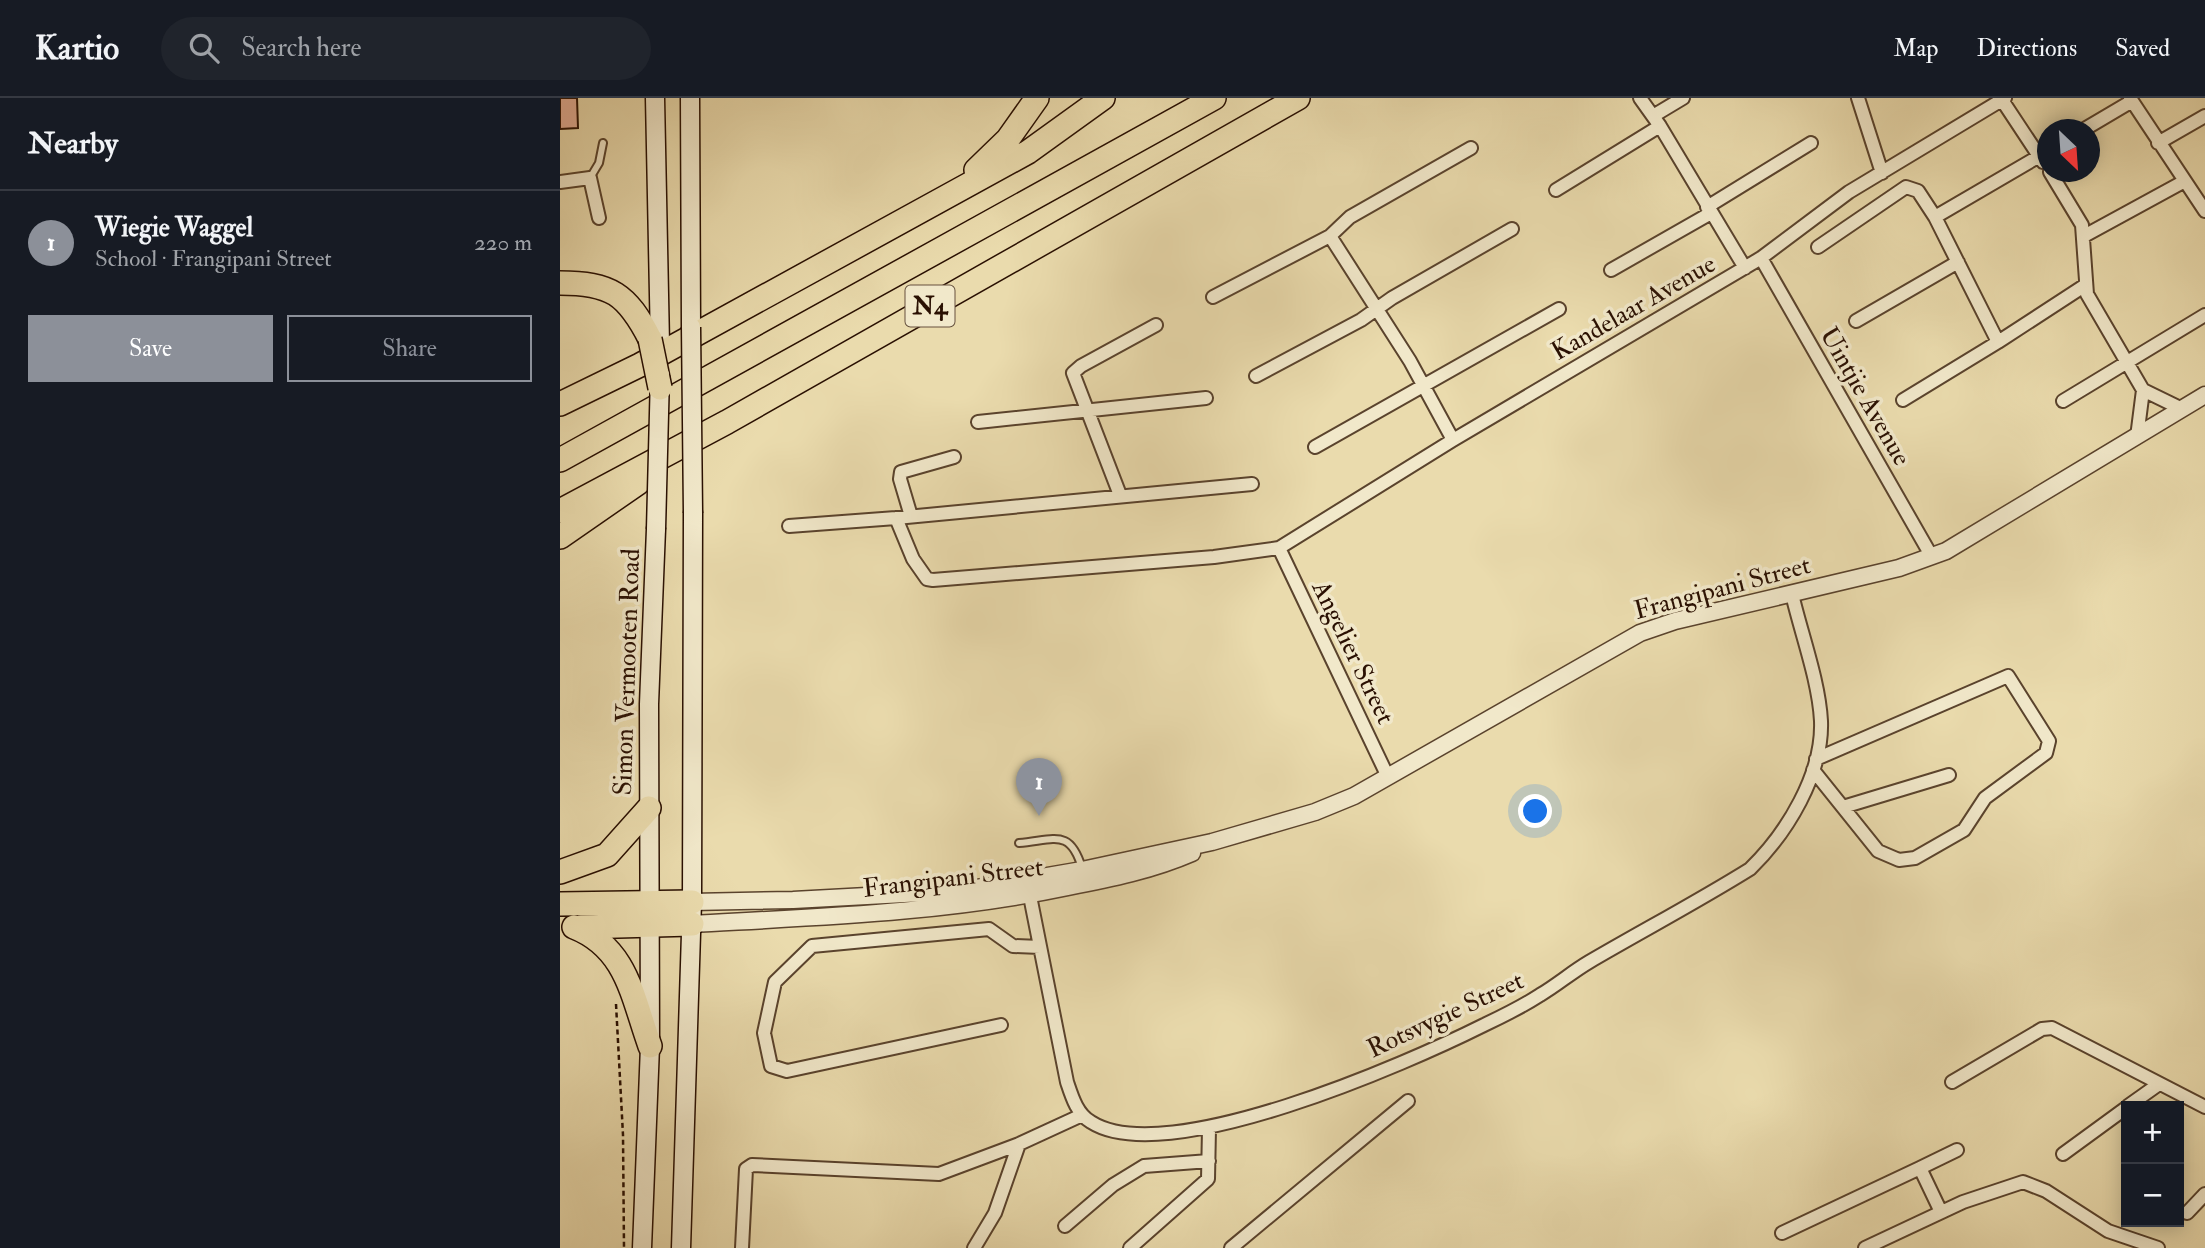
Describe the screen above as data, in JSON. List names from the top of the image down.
{
  "streets": {
    "highway": ["N4"],
    "main road": ["Simon Vermooten Road"],
    "street": [
      "Kandelaar Avenue",
      "Uintjie Avenue",
      "Frangipani Street",
      "Angelier Street",
      "Rotsvygie Street"
    ]
  },
  "crossings": [
    ["Kandelaar Avenue", "Uintjie Avenue"],
    ["Kandelaar Avenue", "Angelier Street"],
    ["Uintjie Avenue", "Frangipani Street"],
    ["Frangipani Street", "Angelier Street"],
    ["Frangipani Street", "Rotsvygie Street"]
  ],
  "north": "bottom right",
  "page": {
    "header": "Kartio",
    "search": "Search here",
    "nav": ["Map", "Directions", "Saved"],
    "heading": "Nearby",
    "list": [
      {
        "mark": "1",
        "name": "Wiegie Waggel",
        "note": "School · Frangipani Street",
        "value": "220 m"
      }
    ],
    "buttons": ["Save", "Share"],
    "pins": "1",
    "map_buttons": ["+", "−"]
  }
}
